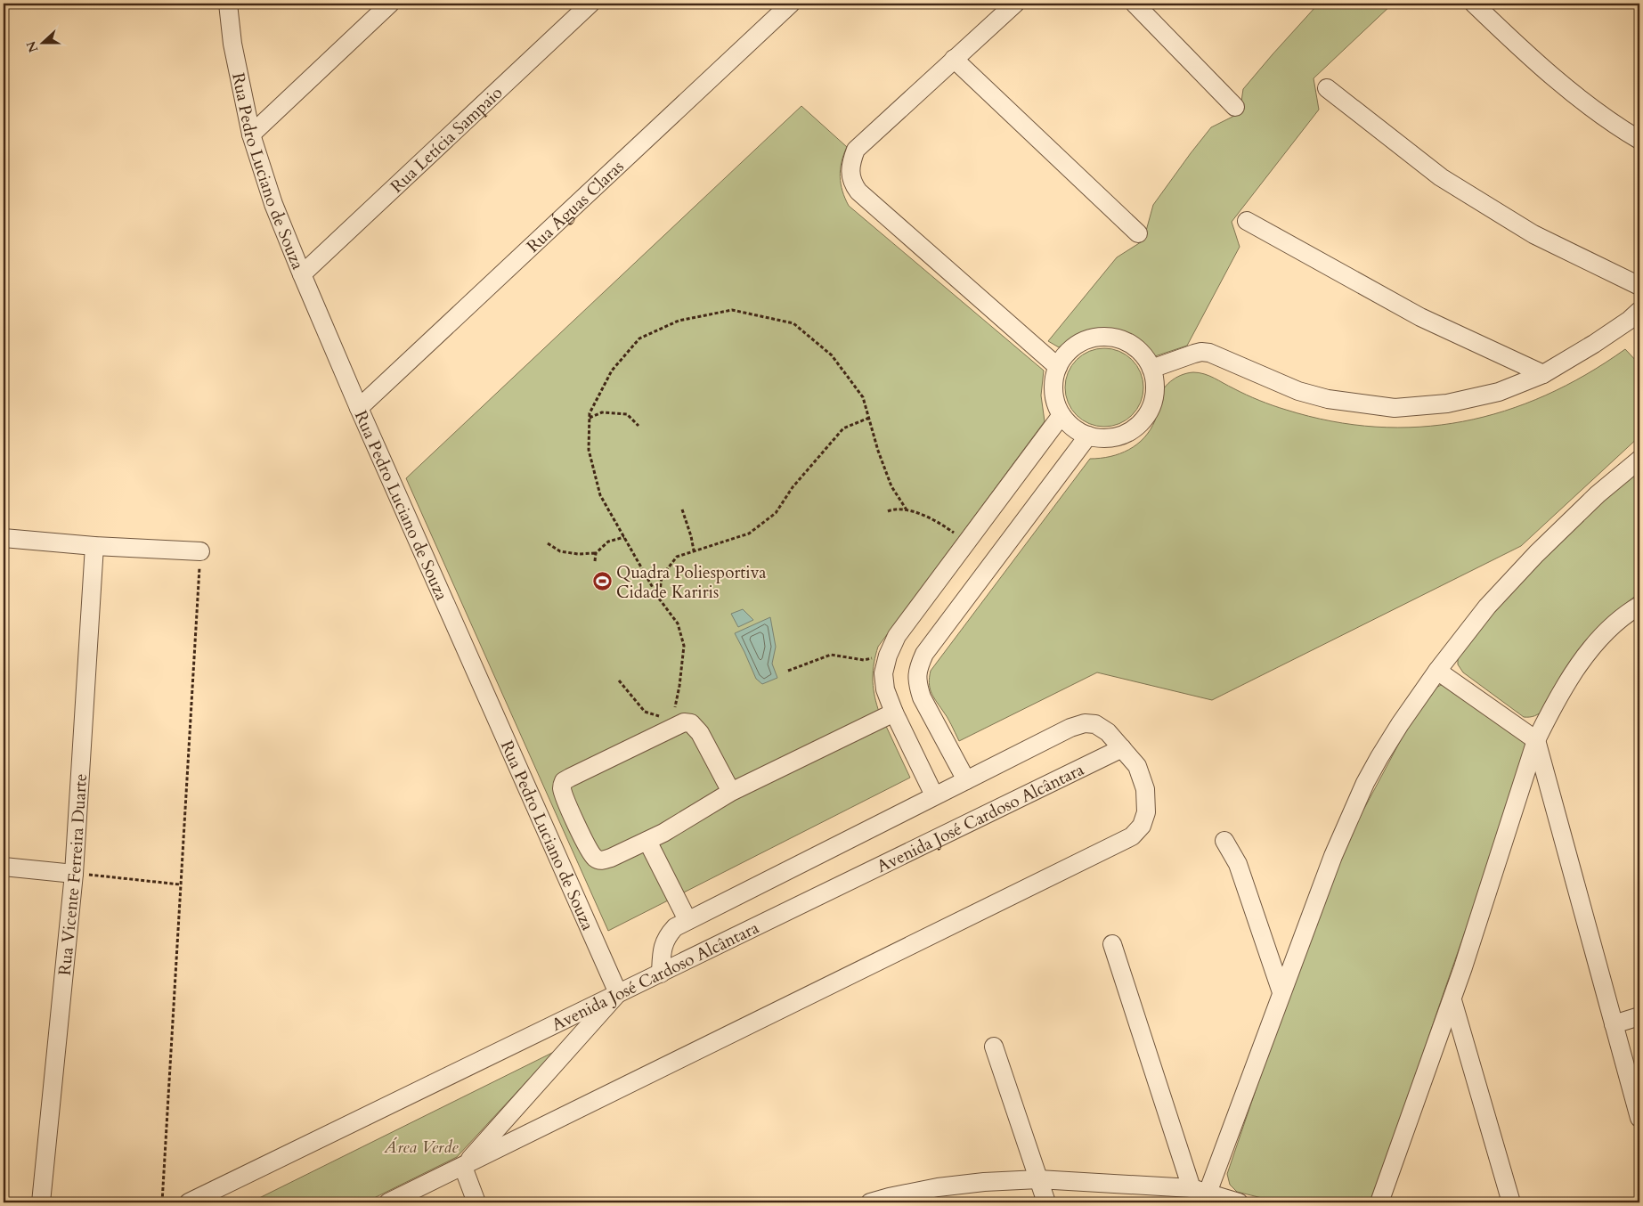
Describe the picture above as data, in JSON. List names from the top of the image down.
{
  "streets": {
    "street": [
      "Rua Letícia Sampaio",
      "Rua Pedro Luciano de Souza",
      "Rua Águas Claras",
      "Avenida José Cardoso Alcântara",
      "Rua Vicente Ferreira Duarte"
    ]
  },
  "crossings": [
    ["Rua Letícia Sampaio", "Rua Pedro Luciano de Souza"],
    ["Rua Pedro Luciano de Souza", "Rua Águas Claras"],
    ["Rua Pedro Luciano de Souza", "Avenida José Cardoso Alcântara"]
  ],
  "parks": ["Área Verde"],
  "places": {
    "sports": ["Quadra Poliesportiva Cidade Kariris"]
  },
  "north": "left"
}
